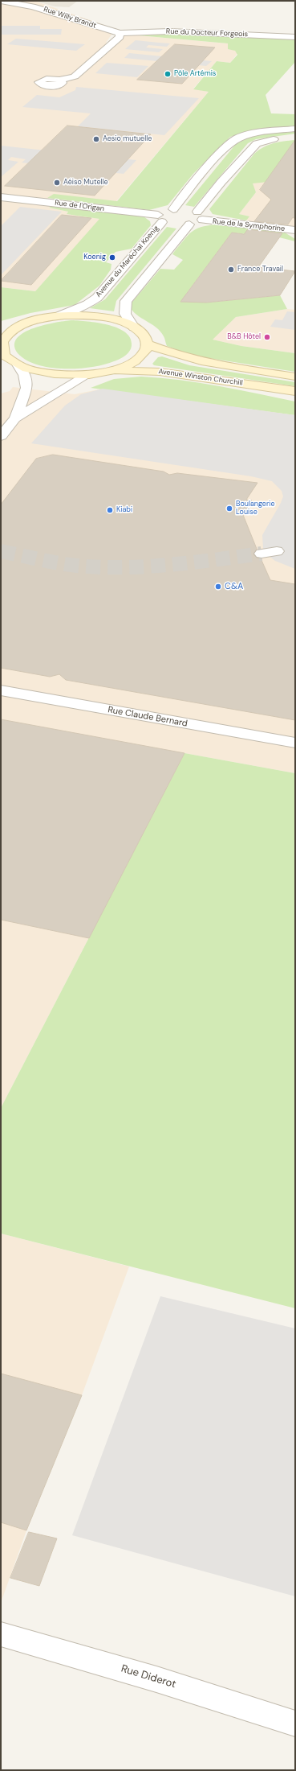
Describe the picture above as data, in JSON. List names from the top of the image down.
{
  "streets": {
    "main road": ["Avenue Winston Churchill"],
    "street": [
      "Rue Willy Brandt",
      "Rue du Docteur Forgeois",
      "Rue de l'Origan",
      "Rue de la Symphorine",
      "Avenue du Maréchal Koenig",
      "Rue Claude Bernard",
      "Rue Diderot"
    ]
  },
  "crossings": [
    ["Rue Willy Brandt", "Rue du Docteur Forgeois"],
    ["Rue de l'Origan", "Rue de la Symphorine"],
    ["Rue de l'Origan", "Avenue du Maréchal Koenig"]
  ],
  "places": [
    "Pôle Artémis",
    "Aesio mutuelle",
    "Aéiso Mutelle",
    "Koenig",
    "France Travail",
    "B&B Hôtel",
    "Boulangerie Louise",
    "Kiabi",
    "C&A"
  ]
}
